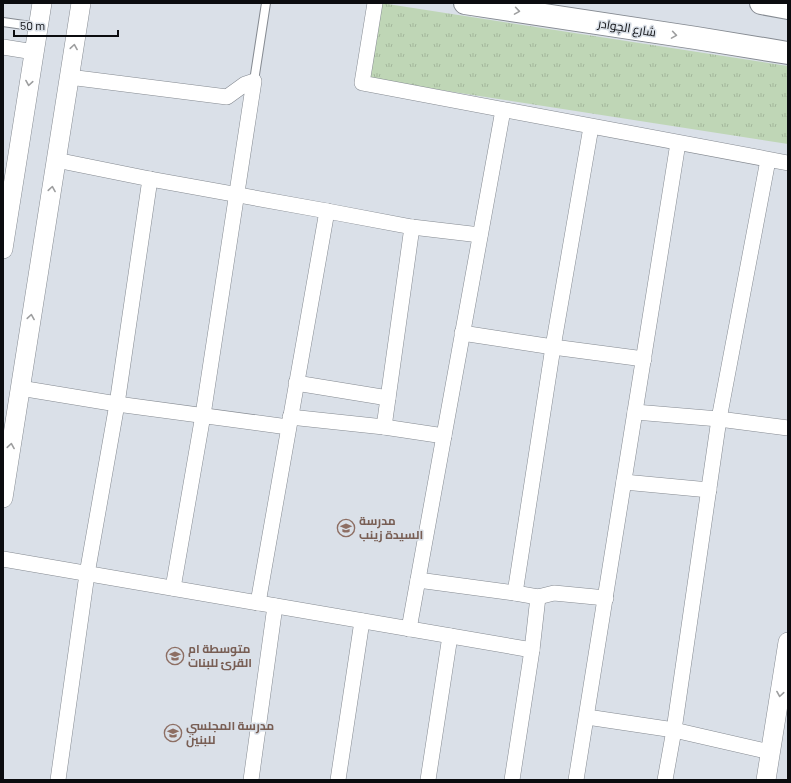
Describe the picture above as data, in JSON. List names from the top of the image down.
{
  "streets": {
    "main road": ["شارع الچوادر"]
  },
  "one_way": ["شارع الچوادر"],
  "places": {
    "school or university": ["مدرسة السيدة زينب", "متوسطة ام القرئ للبنات", "مدرسة المجلسي للبنين"]
  },
  "scale_bar": "50 m"
}
